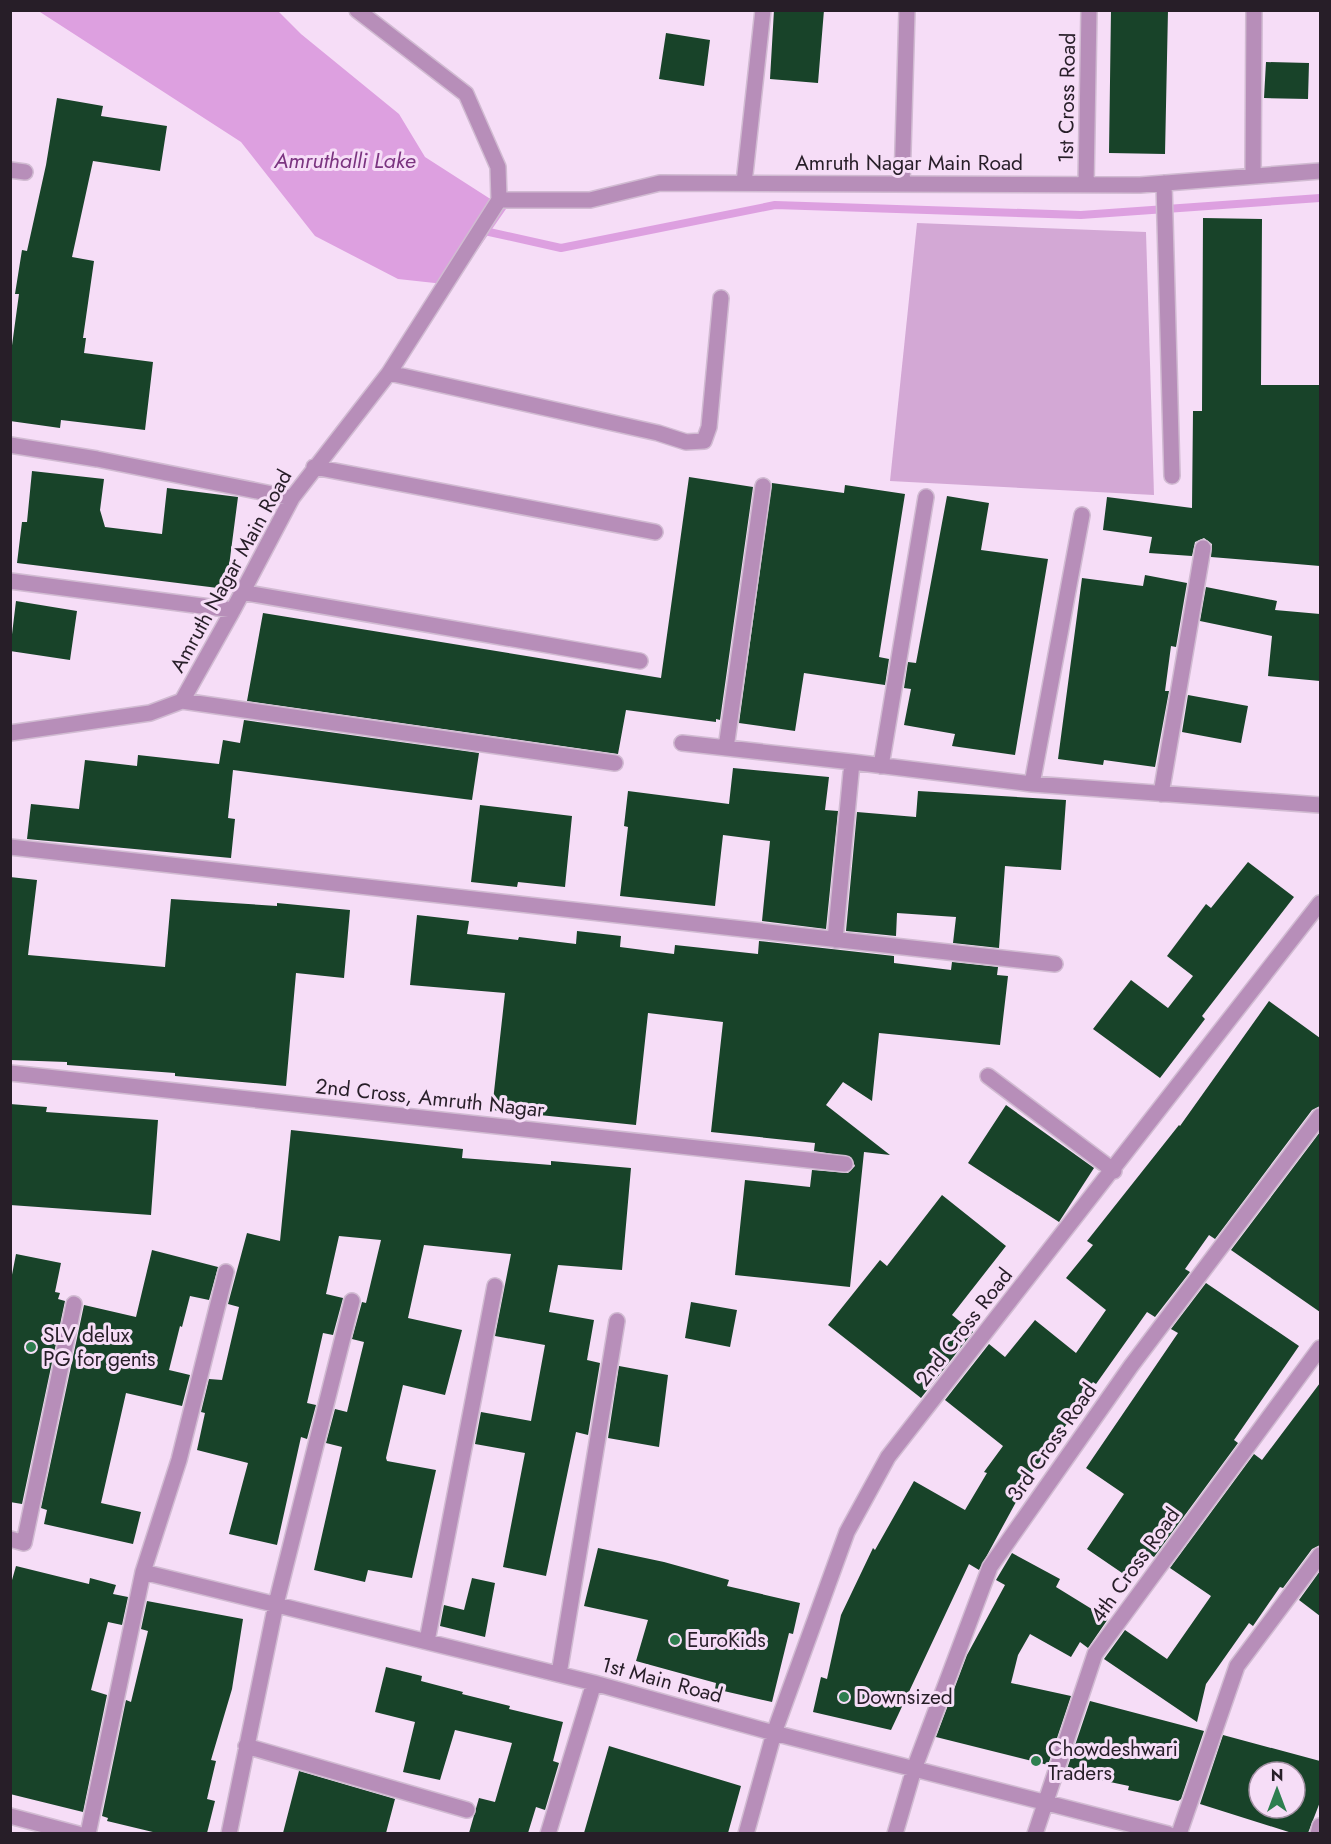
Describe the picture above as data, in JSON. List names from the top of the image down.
{
  "streets": {
    "street": [
      "1st Cross Road",
      "Amruth Nagar Main Road",
      "2nd Cross, Amruth Nagar",
      "2nd Cross Road",
      "3rd Cross Road",
      "4th Cross Road",
      "1st Main Road"
    ]
  },
  "crossings": [
    ["1st Cross Road", "Amruth Nagar Main Road"],
    ["2nd Cross Road", "1st Main Road"],
    ["3rd Cross Road", "1st Main Road"],
    ["4th Cross Road", "1st Main Road"]
  ],
  "water": ["Amruthalli Lake"],
  "places": [
    "SLV delux PG for gents",
    "EuroKids",
    "Downsized",
    "Chowdeshwari Traders"
  ],
  "north": "top"
}
